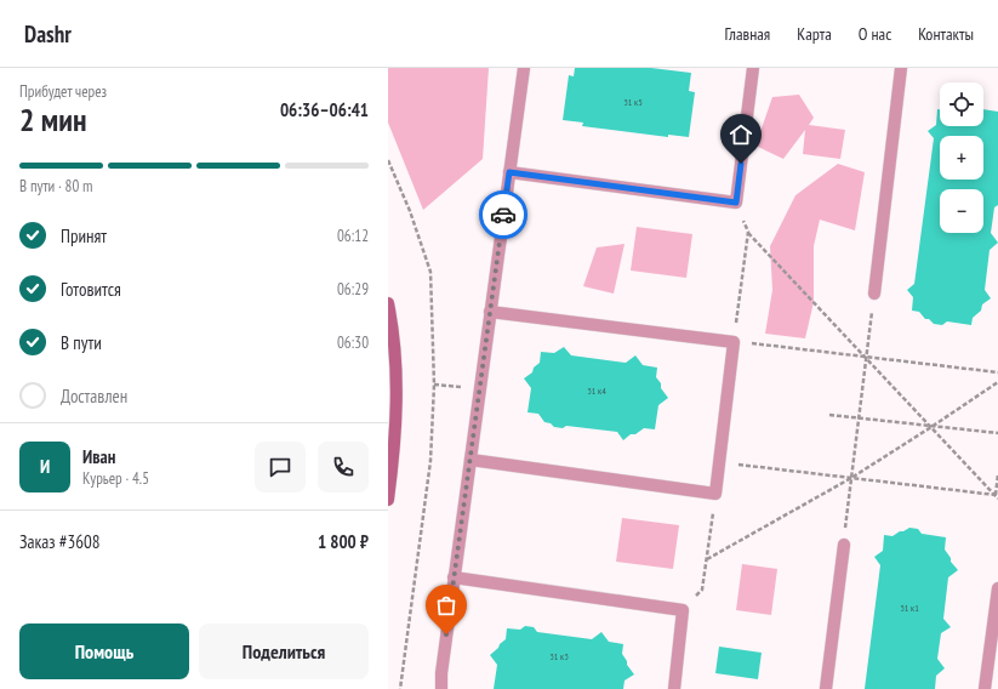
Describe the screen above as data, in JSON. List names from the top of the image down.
{
  "house_numbers": [
    "31 к5",
    "31 к4",
    "31 к1",
    "31 к3"
  ],
  "page": {
    "header": "Dashr",
    "nav": [
      "Главная",
      "Карта",
      "О нас",
      "Контакты"
    ],
    "heading": ["2 мин", "Прибудет через", "06:36–06:41"],
    "panel": [
      "Иван",
      "Курьер · 4.5",
      "Заказ #3608",
      "1 800 ₽"
    ],
    "map_buttons": ["+", "−"],
    "bar": "В пути · 80 m",
    "list": [
      ["Принят", "06:12"],
      ["Готовится", "06:29"],
      ["В пути", "06:30"],
      "Доставлен"
    ],
    "round": "И",
    "buttons": ["Помощь", "Поделиться"]
  }
}
